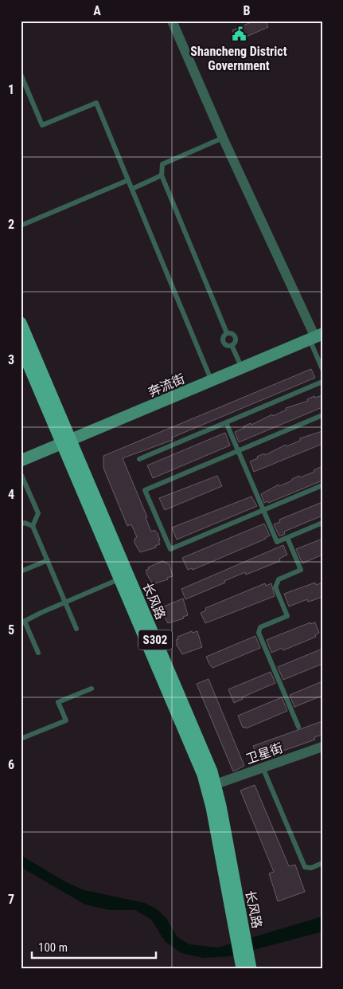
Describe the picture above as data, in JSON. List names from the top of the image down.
{
  "streets": {
    "main road": ["长风路", "S302"],
    "street": ["奔流街", "卫星街"]
  },
  "crossings": [
    ["奔流街", "长风路"],
    ["长风路", "卫星街"]
  ],
  "places": {
    "public building": ["Shancheng District Government"]
  },
  "scale_bar": "100 m",
  "grid": {
    "columns": ["A", "B"],
    "rows": [
      "1",
      "2",
      "3",
      "4",
      "5",
      "6",
      "7"
    ]
  }
}
